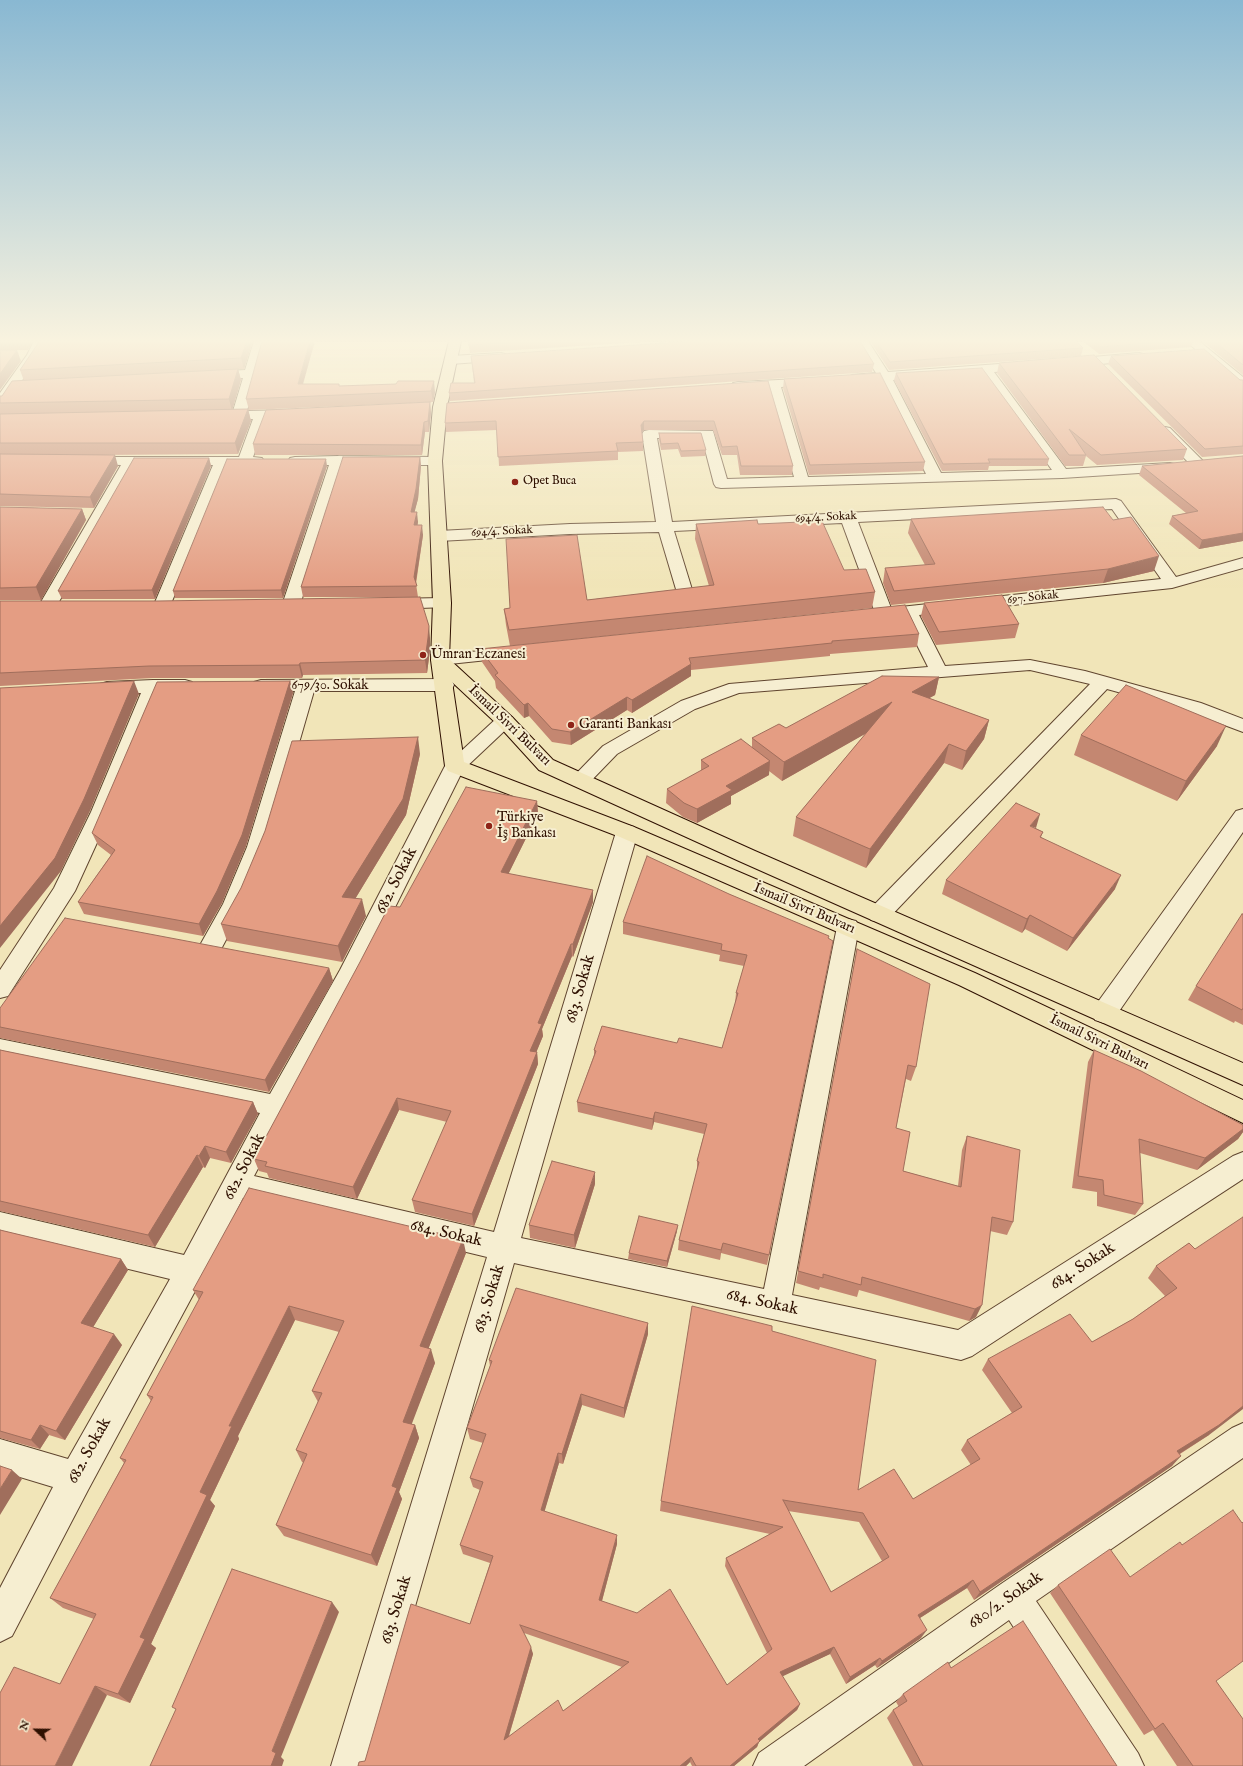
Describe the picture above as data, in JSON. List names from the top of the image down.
{
  "streets": {
    "main road": ["İsmail Sivri Bulvarı"],
    "street": [
      "694/4. Sokak",
      "697. Sokak",
      "679/30. Sokak",
      "682. Sokak",
      "683. Sokak",
      "684. Sokak",
      "680/2. Sokak"
    ]
  },
  "crossings": [
    ["694/4. Sokak", "İsmail Sivri Bulvarı"],
    ["679/30. Sokak", "İsmail Sivri Bulvarı"],
    ["İsmail Sivri Bulvarı", "682. Sokak"],
    ["İsmail Sivri Bulvarı", "683. Sokak"],
    ["682. Sokak", "684. Sokak"],
    ["683. Sokak", "684. Sokak"]
  ],
  "places": [
    "Opet Buca",
    "Ümran Eczanesi",
    "Garanti Bankası",
    "Türkiye İş Bankası"
  ],
  "north": "left"
}
